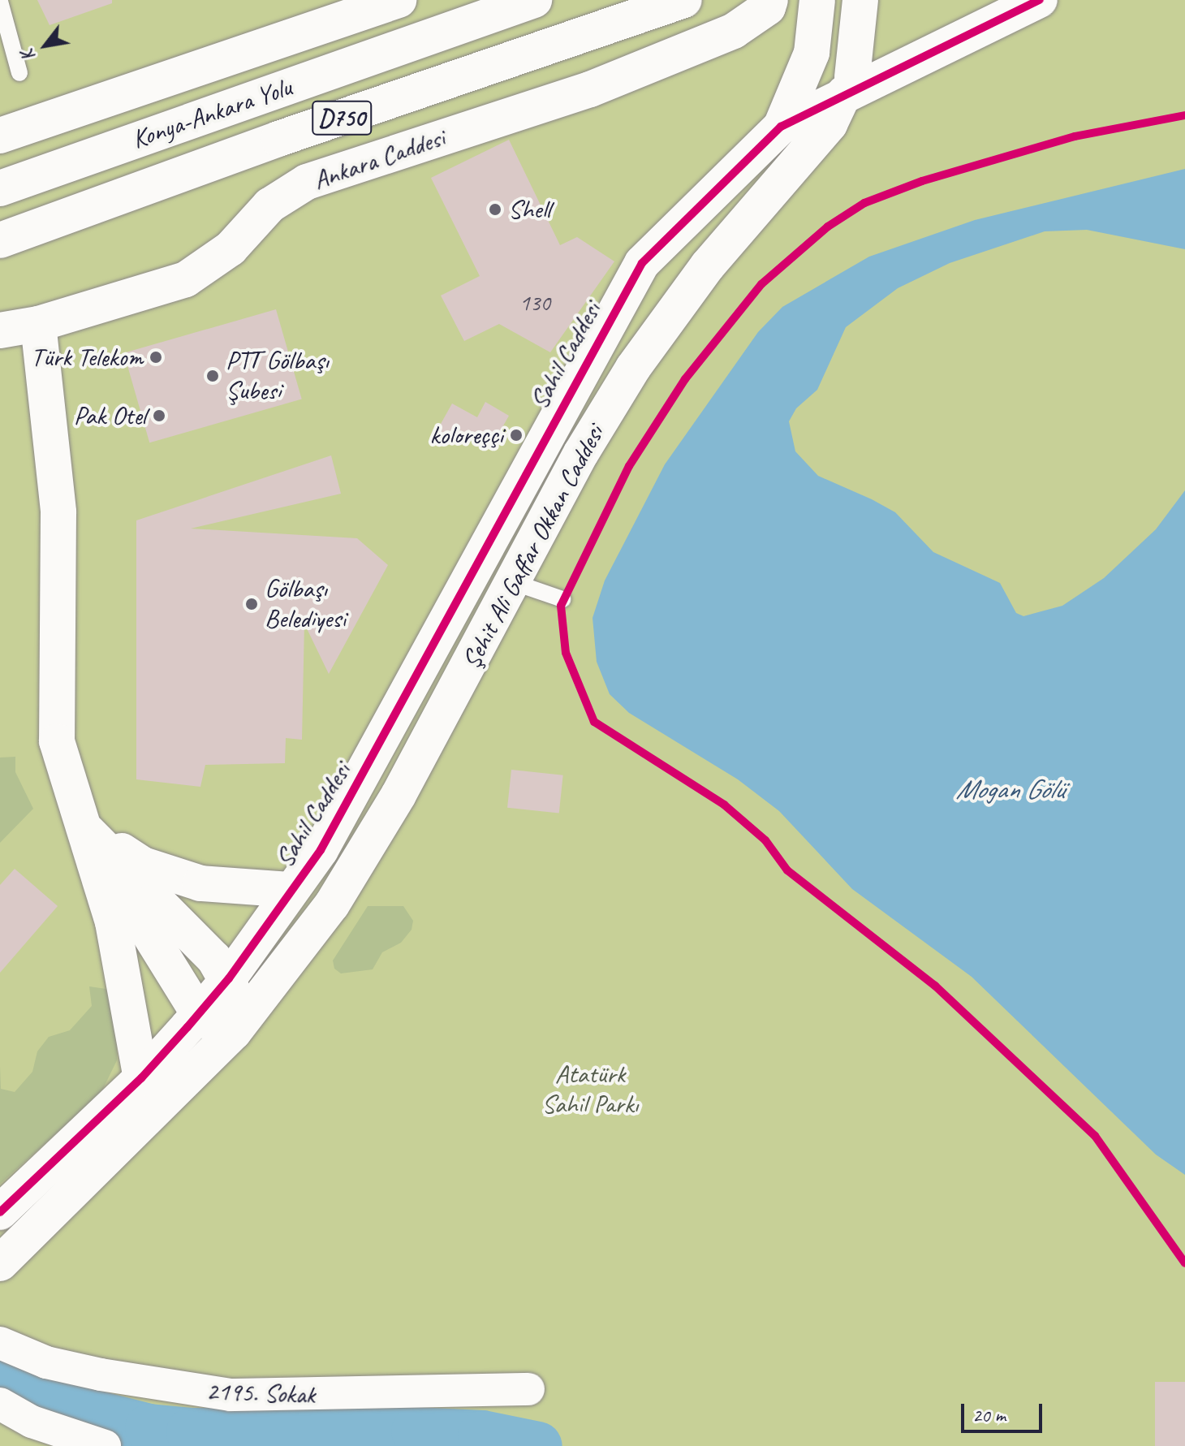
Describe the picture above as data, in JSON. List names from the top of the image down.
{
  "streets": {
    "main road": [
      "Konya-Ankara Yolu",
      "D750",
      "Ankara Caddesi",
      "Sahil Caddesi",
      "Şehit Ali Gaffar Okkan Caddesi"
    ],
    "street": ["2195. Sokak"]
  },
  "crossings": [
    ["Sahil Caddesi", "Şehit Ali Gaffar Okkan Caddesi"]
  ],
  "water": ["Mogan Gölü"],
  "parks": ["Atatürk Sahil Parkı"],
  "places": [
    "Shell",
    "Türk Telekom",
    "PTT Gölbaşı Şubesi",
    "Pak Otel",
    "koloreççi",
    "Gölbaşı Belediyesi"
  ],
  "house_numbers": ["130"],
  "scale_bar": "20 m",
  "north": "bottom left"
}
